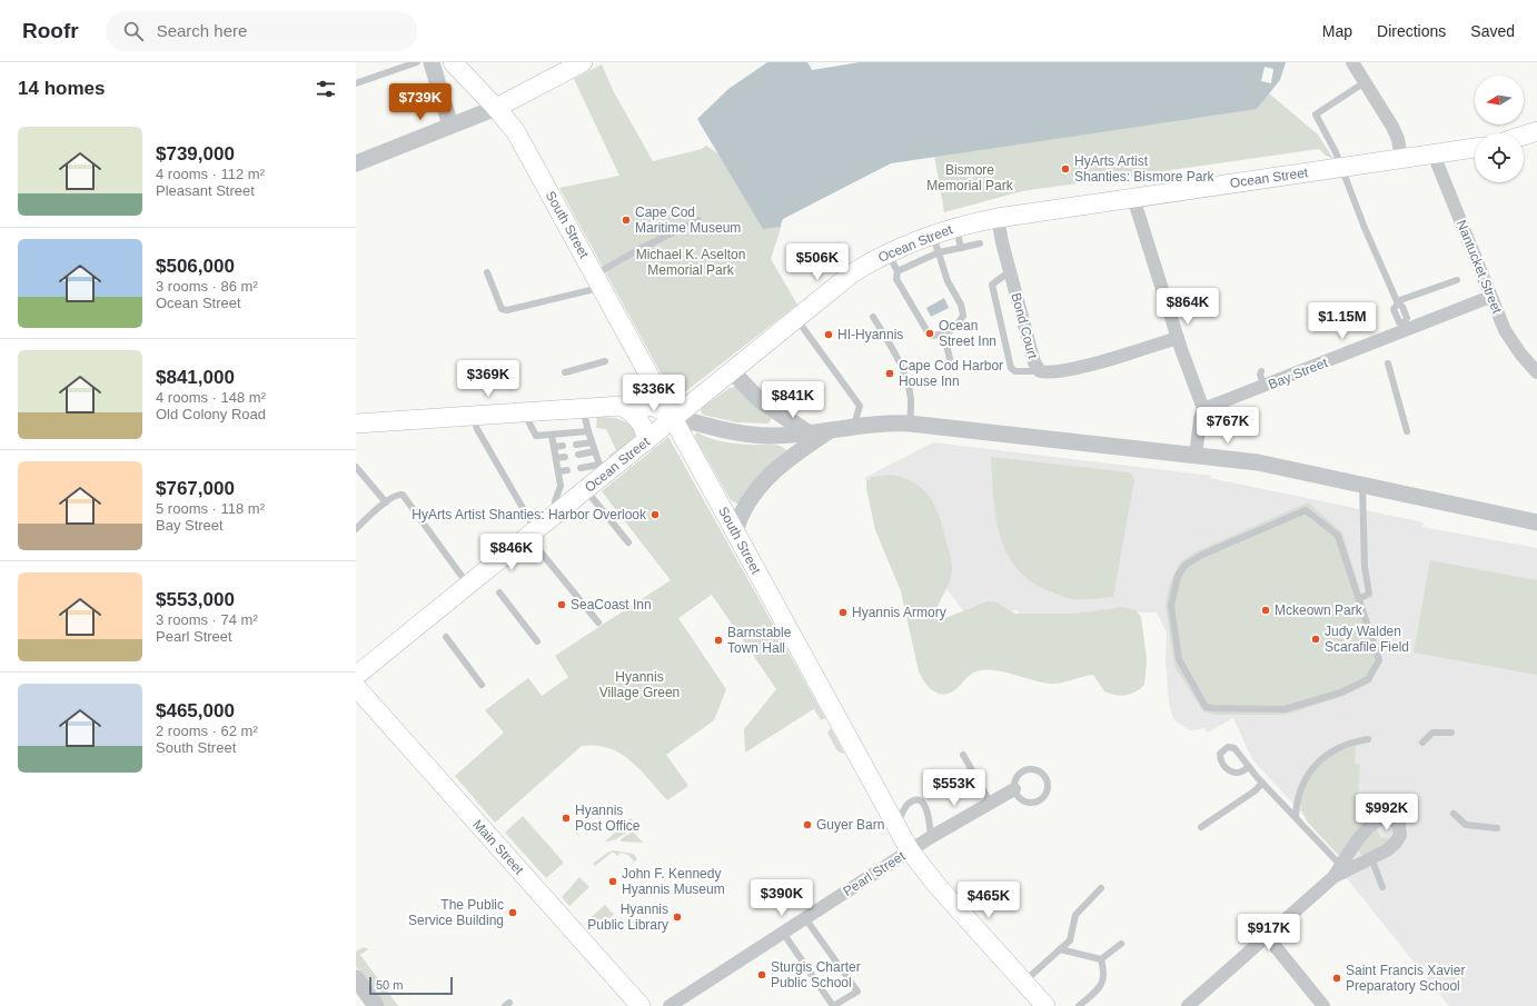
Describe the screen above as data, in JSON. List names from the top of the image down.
{
  "streets": {
    "main road": ["Ocean Street", "South Street", "Main Street"],
    "street": [
      "Nantucket Street",
      "Bond Court",
      "Bay Street",
      "Pearl Street"
    ]
  },
  "crossings": [
    ["Ocean Street", "South Street"],
    ["Ocean Street", "Nantucket Street"],
    ["Ocean Street", "Bond Court"],
    ["South Street", "Pearl Street"],
    ["Nantucket Street", "Bay Street"]
  ],
  "parks": ["Bismore Memorial Park", "Michael K. Aselton Memorial Park", "Hyannis Village Green"],
  "places": [
    "HyArts Artist Shanties: Bismore Park",
    "Cape Cod Maritime Museum",
    "Ocean Street Inn",
    "HI-Hyannis",
    "Cape Cod Harbor House Inn",
    "HyArts Artist Shanties: Harbor Overlook",
    "SeaCoast Inn",
    "Mckeown Park",
    "Hyannis Armory",
    "Judy Walden Scarafile Field",
    "Barnstable Town Hall",
    "Hyannis Post Office",
    "Guyer Barn",
    "John F. Kennedy Hyannis Museum",
    "The Public Service Building",
    "Hyannis Public Library",
    "Sturgis Charter Public School",
    "Saint Francis Xavier Preparatory School"
  ],
  "scale_bar": "50 m",
  "north": "left",
  "page": {
    "header": "Roofr",
    "search": "Search here",
    "nav": ["Map", "Directions", "Saved"],
    "heading": "14 homes",
    "price": [
      "$739K",
      "$506K",
      "$864K",
      "$1.15M",
      "$369K",
      "$336K",
      "$841K",
      "$767K",
      "$846K",
      "$553K",
      "$992K",
      "$390K",
      "$465K",
      "$917K"
    ],
    "list": [
      {
        "name": "$739,000",
        "note": "4 rooms · 112 m² · Pleasant Street"
      },
      {
        "name": "$506,000",
        "note": "3 rooms · 86 m² · Ocean Street"
      },
      {
        "name": "$841,000",
        "note": "4 rooms · 148 m² · Old Colony Road"
      },
      {
        "name": "$767,000",
        "note": "5 rooms · 118 m² · Bay Street"
      },
      {
        "name": "$553,000",
        "note": "3 rooms · 74 m² · Pearl Street"
      },
      {
        "name": "$465,000",
        "note": "2 rooms · 62 m² · South Street"
      }
    ],
    "scale": "50 m"
  }
}
